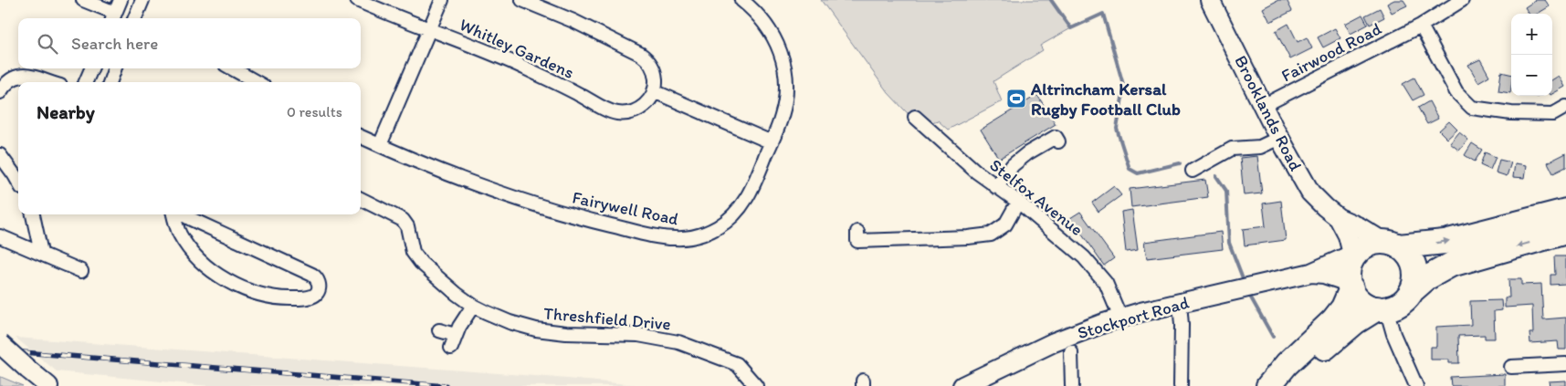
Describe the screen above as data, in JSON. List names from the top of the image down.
{
  "streets": {
    "main road": ["Brooklands Road", "Stockport Road"],
    "street": [
      "Whitley Gardens",
      "Fairwood Road",
      "Stelfox Avenue",
      "Fairywell Road",
      "Threshfield Drive"
    ]
  },
  "crossings": [
    ["Fairwood Road", "Brooklands Road"],
    ["Brooklands Road", "Stockport Road"],
    ["Stelfox Avenue", "Stockport Road"]
  ],
  "places": {
    "sports": ["Altrincham Kersal Rugby Football Club"]
  },
  "page": {
    "map_buttons": ["+", "−"],
    "search": "Search here",
    "heading": ["Nearby", "0 results"]
  }
}
